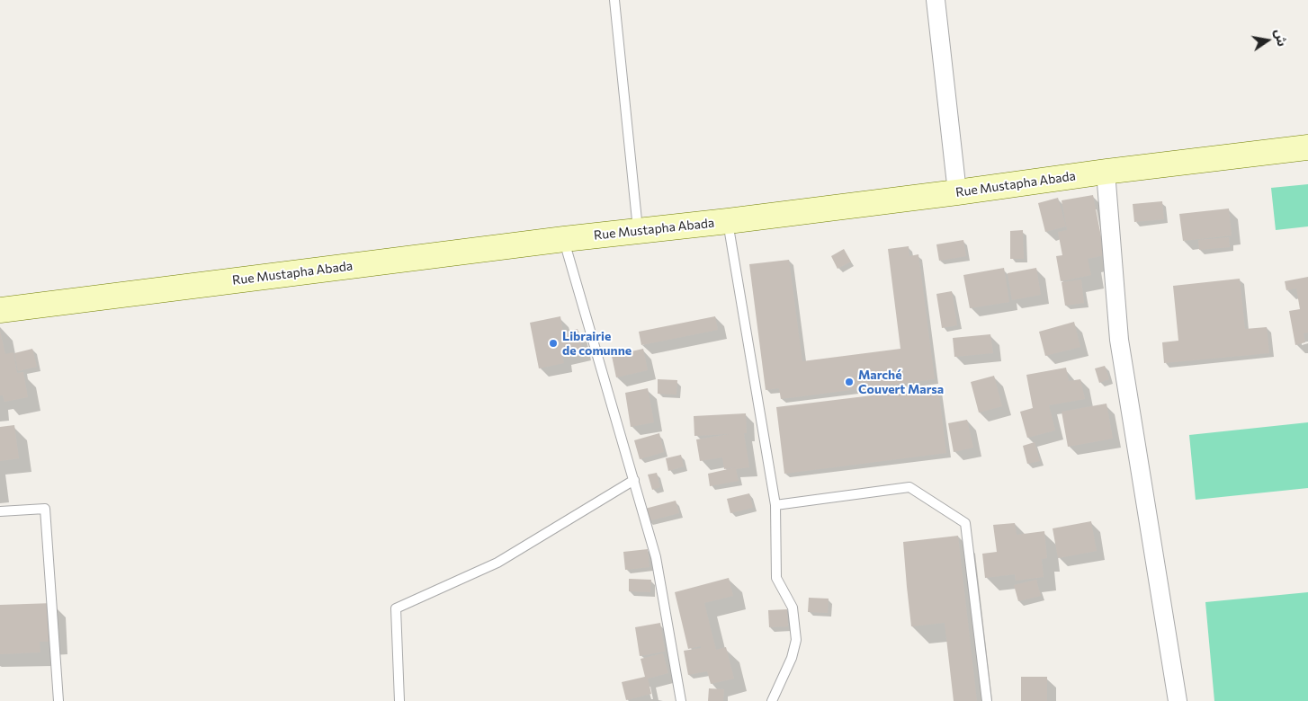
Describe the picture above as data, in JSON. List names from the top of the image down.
{
  "streets": {
    "main road": ["Rue Mustapha Abada"]
  },
  "places": ["Librairie de comunne", "Marché Couvert Marsa"],
  "north": "right"
}
